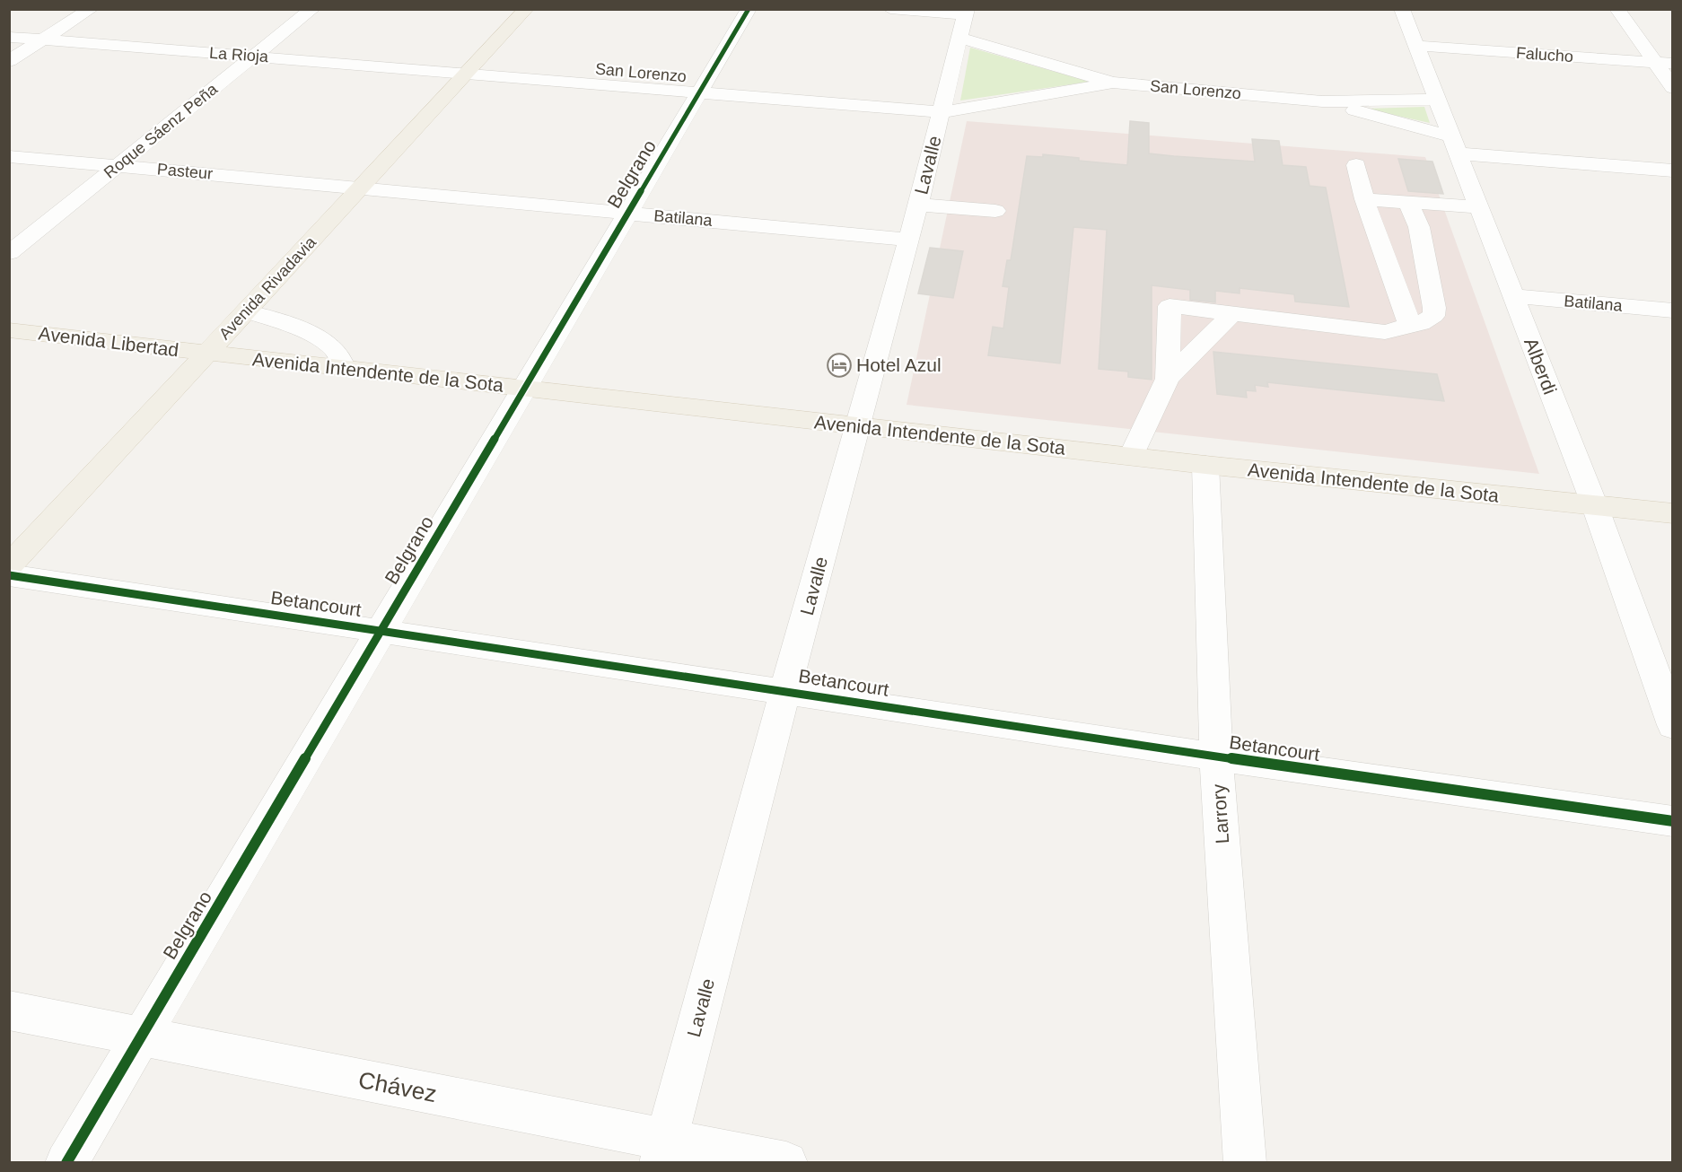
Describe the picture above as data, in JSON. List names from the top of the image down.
{
  "streets": {
    "main road": ["Avenida Rivadavia", "Avenida Libertad", "Avenida Intendente de la Sota"],
    "street": [
      "La Rioja",
      "Falucho",
      "San Lorenzo",
      "Roque Sáenz Peña",
      "Lavalle",
      "Pasteur",
      "Belgrano",
      "Batilana",
      "Alberdi",
      "Betancourt",
      "Larrory",
      "Chávez"
    ]
  },
  "crossings": [
    ["La Rioja", "San Lorenzo"],
    ["La Rioja", "Roque Sáenz Peña"],
    ["La Rioja", "Avenida Rivadavia"],
    ["Falucho", "Alberdi"],
    ["San Lorenzo", "Lavalle"],
    ["San Lorenzo", "Belgrano"],
    ["San Lorenzo", "Avenida Rivadavia"],
    ["San Lorenzo", "Alberdi"],
    ["Roque Sáenz Peña", "Pasteur"],
    ["Lavalle", "Batilana"],
    ["Lavalle", "Avenida Intendente de la Sota"],
    ["Lavalle", "Betancourt"],
    ["Lavalle", "Chávez"],
    ["Pasteur", "Batilana"],
    ["Pasteur", "Avenida Rivadavia"],
    ["Belgrano", "Batilana"],
    ["Belgrano", "Avenida Intendente de la Sota"],
    ["Belgrano", "Betancourt"],
    ["Belgrano", "Chávez"],
    ["Batilana", "Avenida Rivadavia"],
    ["Batilana", "Alberdi"],
    ["Avenida Rivadavia", "Avenida Libertad"],
    ["Avenida Rivadavia", "Avenida Intendente de la Sota"],
    ["Avenida Libertad", "Avenida Intendente de la Sota"],
    ["Alberdi", "Avenida Intendente de la Sota"],
    ["Avenida Intendente de la Sota", "Larrory"],
    ["Betancourt", "Larrory"]
  ],
  "places": {
    "hotel": ["Hotel Azul"]
  }
}
